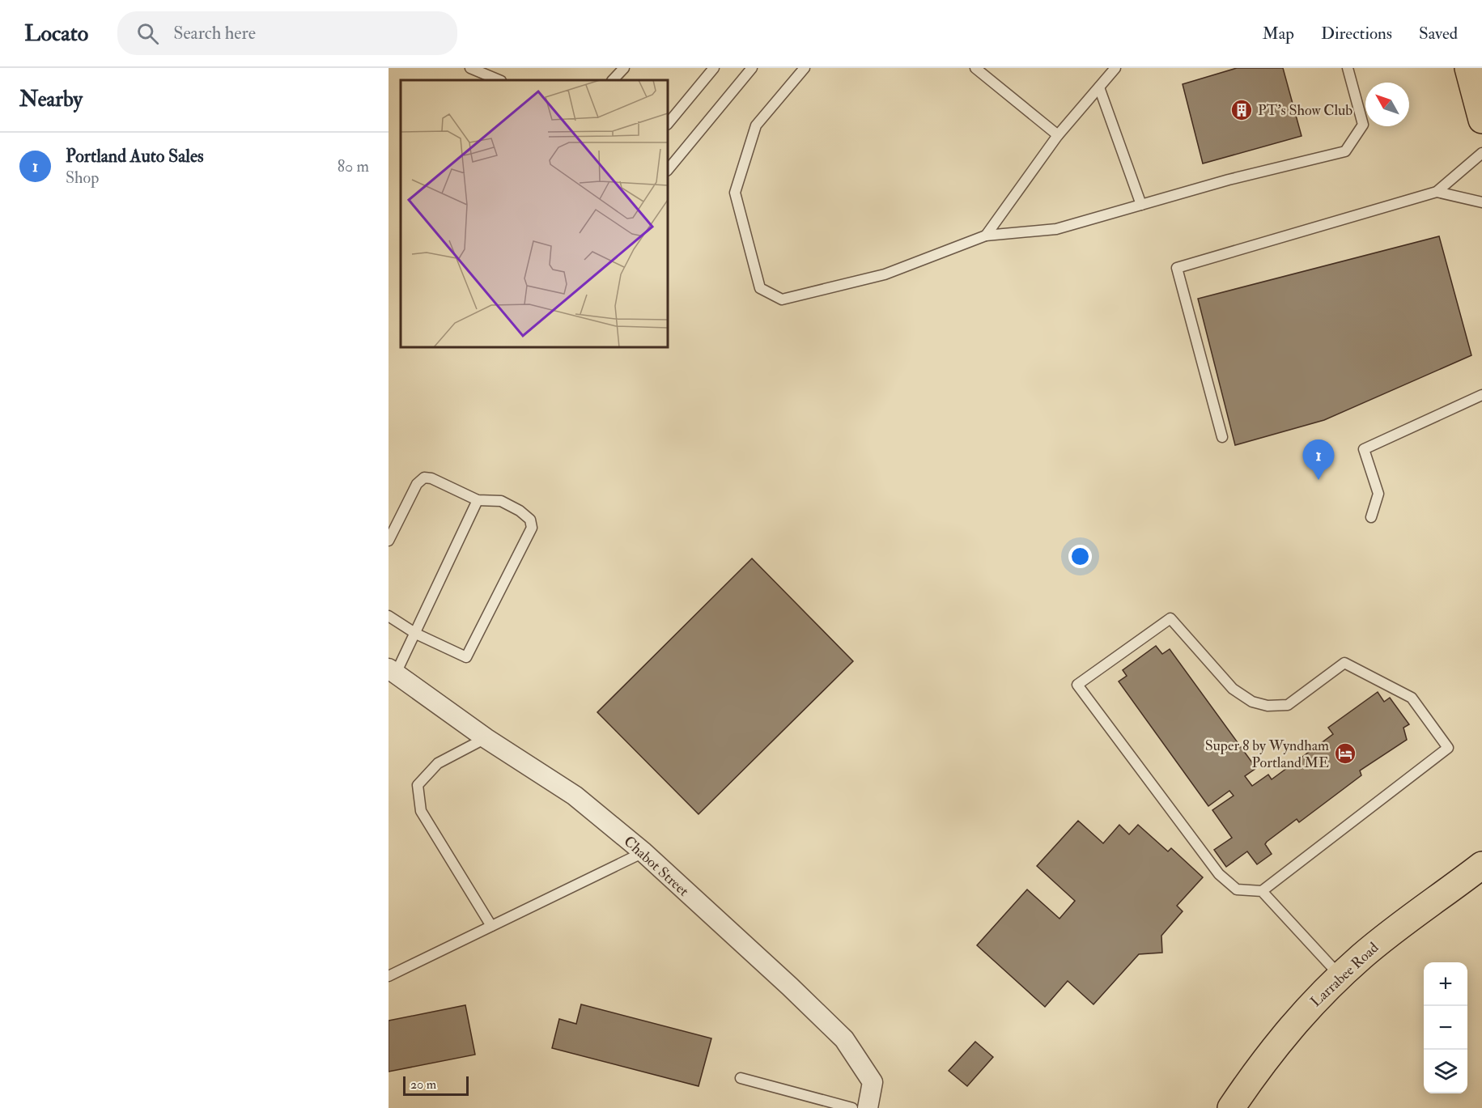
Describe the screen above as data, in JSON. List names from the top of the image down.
{
  "streets": {
    "main road": ["Larrabee Road"],
    "street": ["Chabot Street"]
  },
  "places": {
    "building": ["PT's Show Club"],
    "hotel": ["Super 8 by Wyndham Portland ME"]
  },
  "scale_bar": "20 m",
  "north": "top left",
  "page": {
    "header": "Locato",
    "search": "Search here",
    "nav": ["Map", "Directions", "Saved"],
    "heading": "Nearby",
    "list": [
      {
        "mark": "1",
        "name": "Portland Auto Sales",
        "note": "Shop",
        "value": "80 m"
      }
    ],
    "pins": "1",
    "map_buttons": ["+", "−"],
    "scale": "20 m"
  }
}
